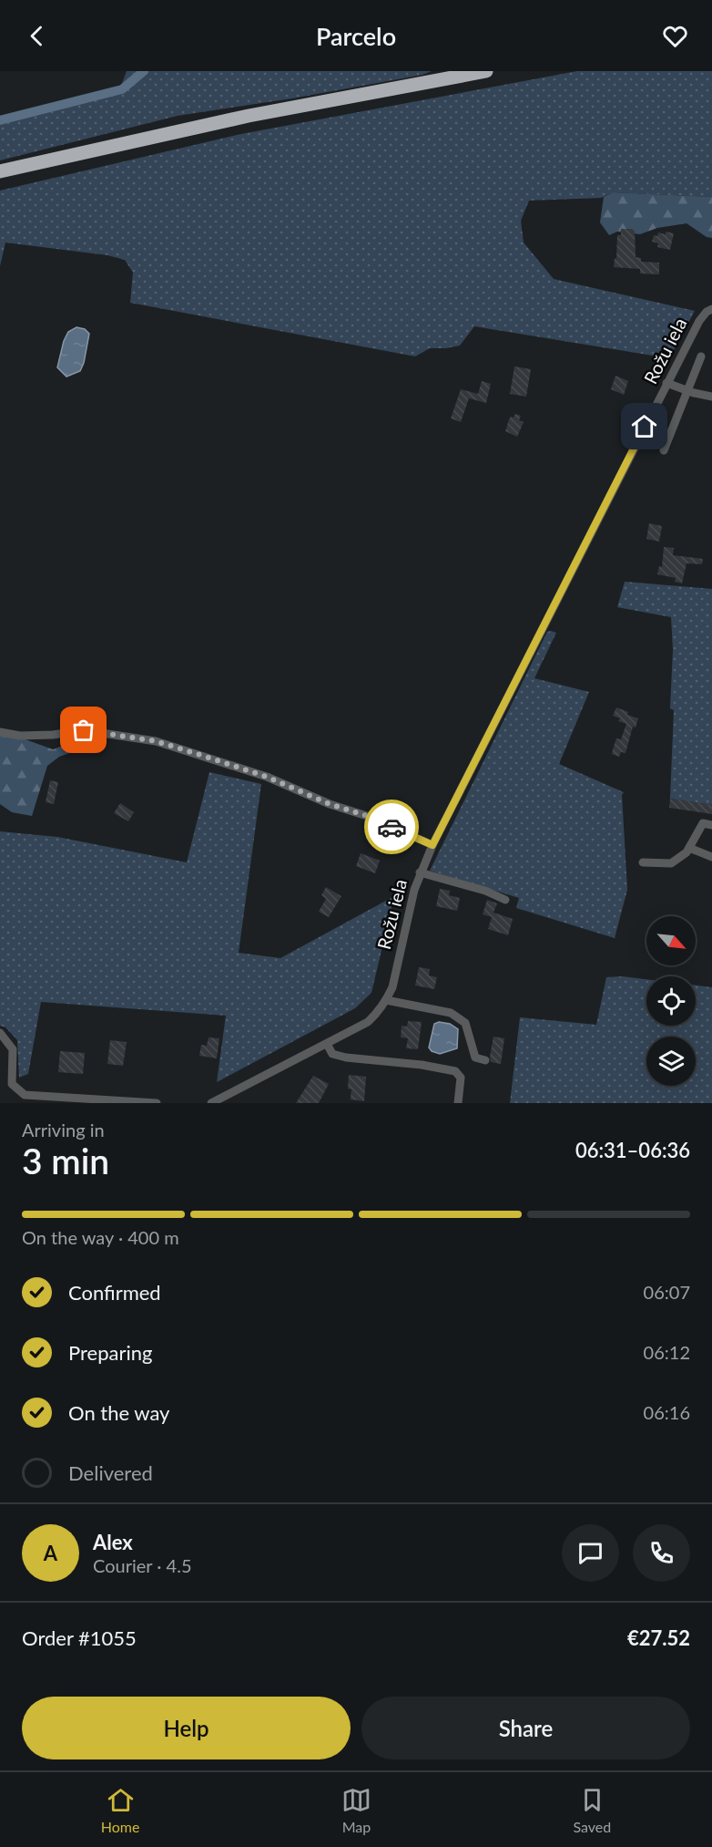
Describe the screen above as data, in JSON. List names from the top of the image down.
{
  "streets": {
    "street": ["Rožu iela"]
  },
  "north": "bottom right",
  "page": {
    "header": "Parcelo",
    "heading": ["3 min", "Arriving in", "06:31–06:36"],
    "panel": [
      "Alex",
      "Courier · 4.5",
      "Order #1055",
      "€27.52"
    ],
    "bar": "On the way · 400 m",
    "list": [
      ["Confirmed", "06:07"],
      ["Preparing", "06:12"],
      ["On the way", "06:16"],
      "Delivered"
    ],
    "round": "A",
    "buttons": ["Help", "Share"],
    "tabs": ["Home", "Map", "Saved"]
  }
}
